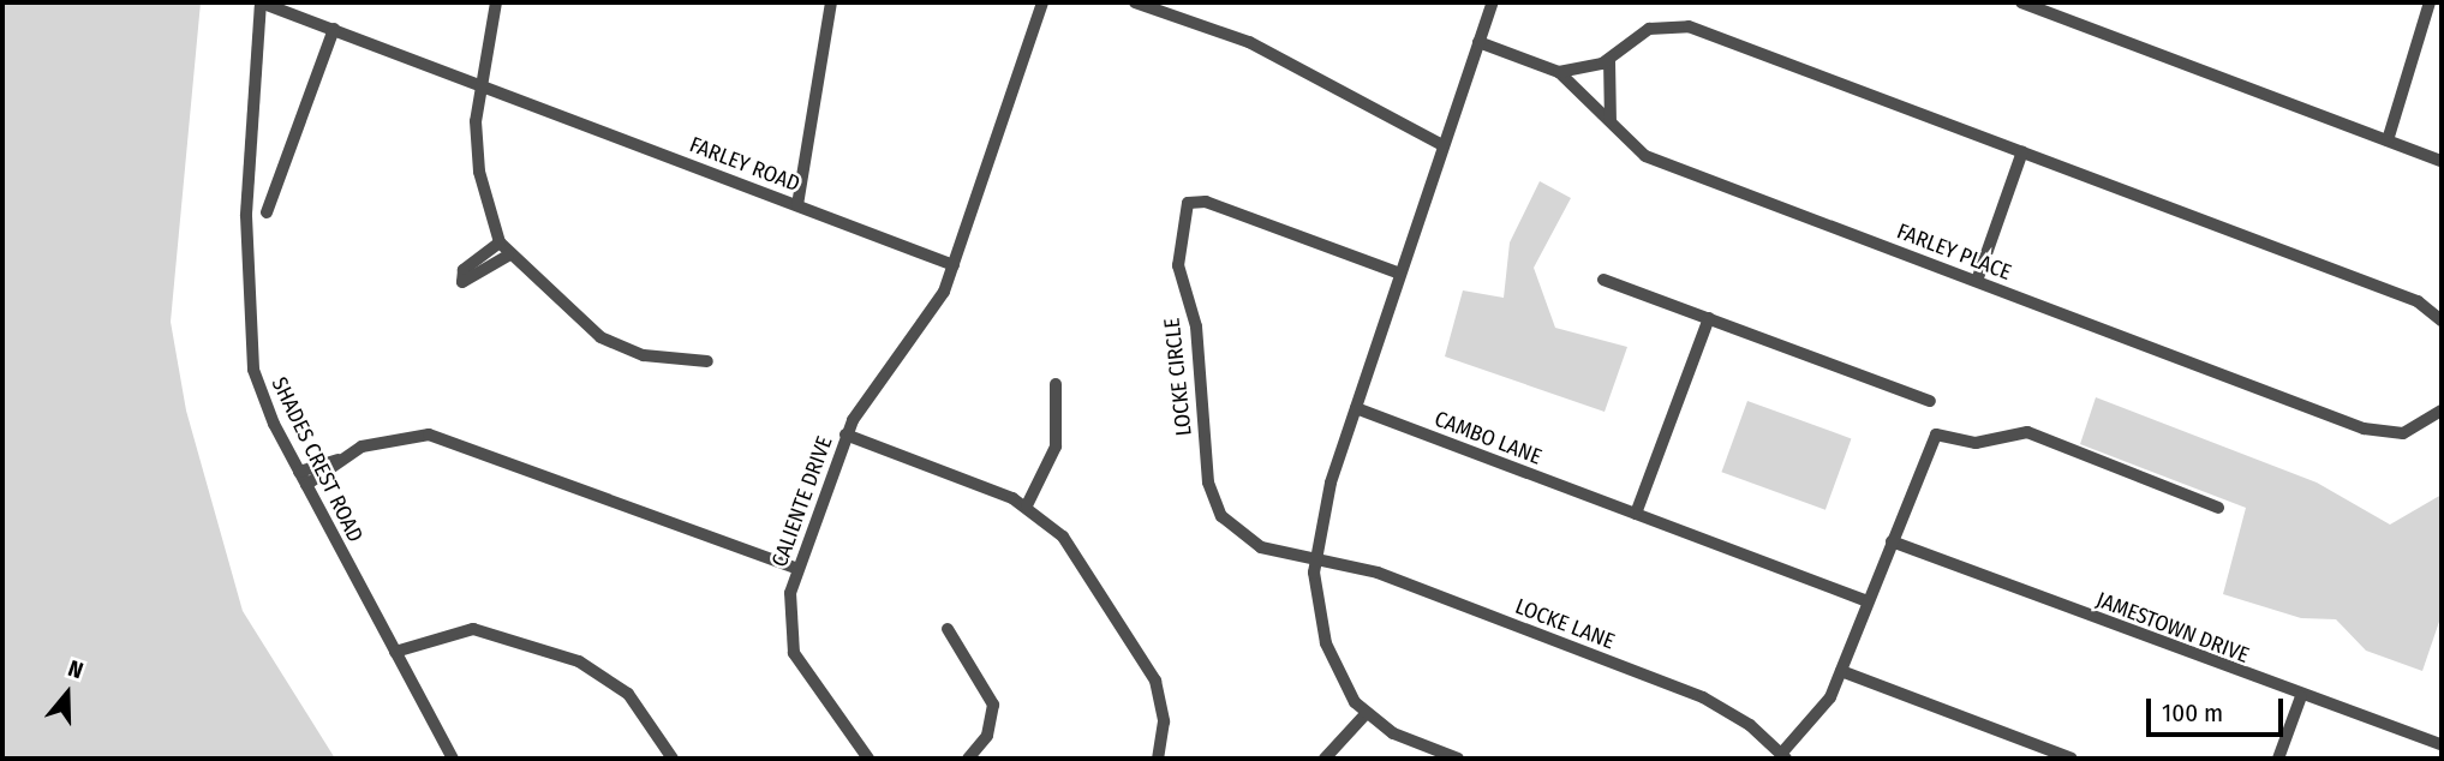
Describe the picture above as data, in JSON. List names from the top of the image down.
{
  "streets": {
    "street": [
      "FARLEY ROAD",
      "FARLEY PLACE",
      "LOCKE CIRCLE",
      "CAMBO LANE",
      "SHADES CREST ROAD",
      "CALIENTE DRIVE",
      "LOCKE LANE",
      "JAMESTOWN DRIVE"
    ]
  },
  "crossings": [
    ["FARLEY ROAD", "SHADES CREST ROAD"],
    ["FARLEY ROAD", "CALIENTE DRIVE"],
    ["LOCKE CIRCLE", "LOCKE LANE"]
  ],
  "scale_bar": "100 m",
  "north": "top"
}
